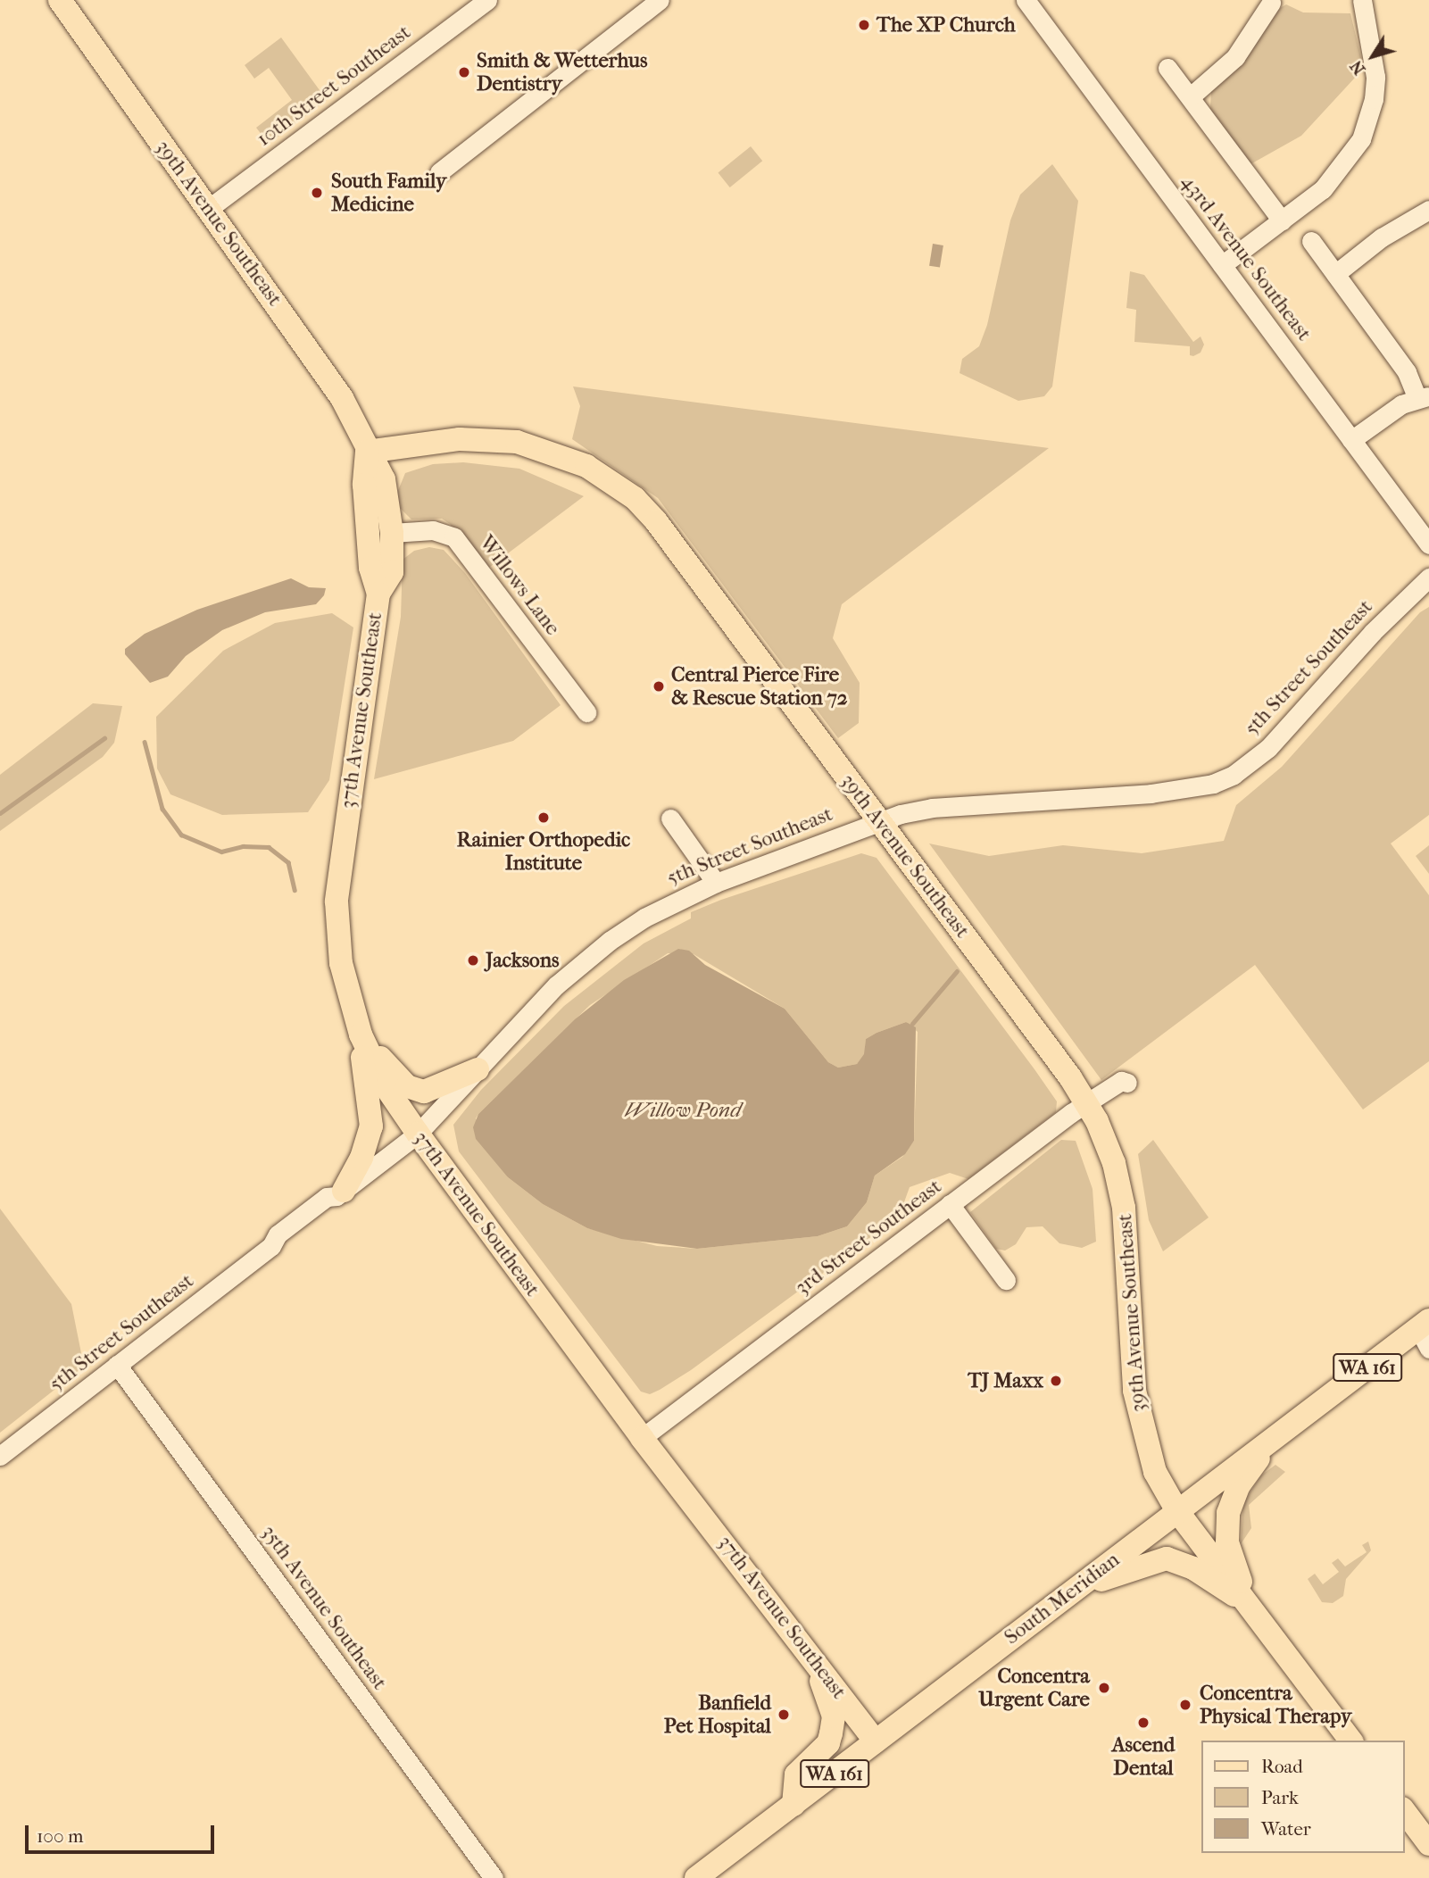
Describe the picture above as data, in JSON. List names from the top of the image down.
{
  "streets": {
    "main road": [
      "39th Avenue Southeast",
      "37th Avenue Southeast",
      "WA 161",
      "South Meridian"
    ],
    "street": [
      "10th Street Southeast",
      "43rd Avenue Southeast",
      "Willows Lane",
      "5th Street Southeast",
      "3rd Street Southeast",
      "35th Avenue Southeast"
    ]
  },
  "crossings": [
    ["10th Street Southeast", "39th Avenue Southeast"],
    ["39th Avenue Southeast", "Willows Lane"],
    ["39th Avenue Southeast", "5th Street Southeast"],
    ["39th Avenue Southeast", "37th Avenue Southeast"],
    ["39th Avenue Southeast", "3rd Street Southeast"],
    ["39th Avenue Southeast", "South Meridian"],
    ["Willows Lane", "37th Avenue Southeast"],
    ["5th Street Southeast", "37th Avenue Southeast"],
    ["5th Street Southeast", "35th Avenue Southeast"],
    ["37th Avenue Southeast", "3rd Street Southeast"],
    ["37th Avenue Southeast", "South Meridian"]
  ],
  "water": ["Willow Pond"],
  "places": [
    "The XP Church",
    "Smith & Wetterhus Dentistry",
    "South Family Medicine",
    "Central Pierce Fire & Rescue Station 72",
    "Rainier Orthopedic Institute",
    "Jacksons",
    "TJ Maxx",
    "Concentra Urgent Care",
    "Concentra Physical Therapy",
    "Banfield Pet Hospital",
    "Ascend Dental"
  ],
  "legend": ["Road", "Park", "Water"],
  "scale_bar": "100 m",
  "north": "bottom left"
}
